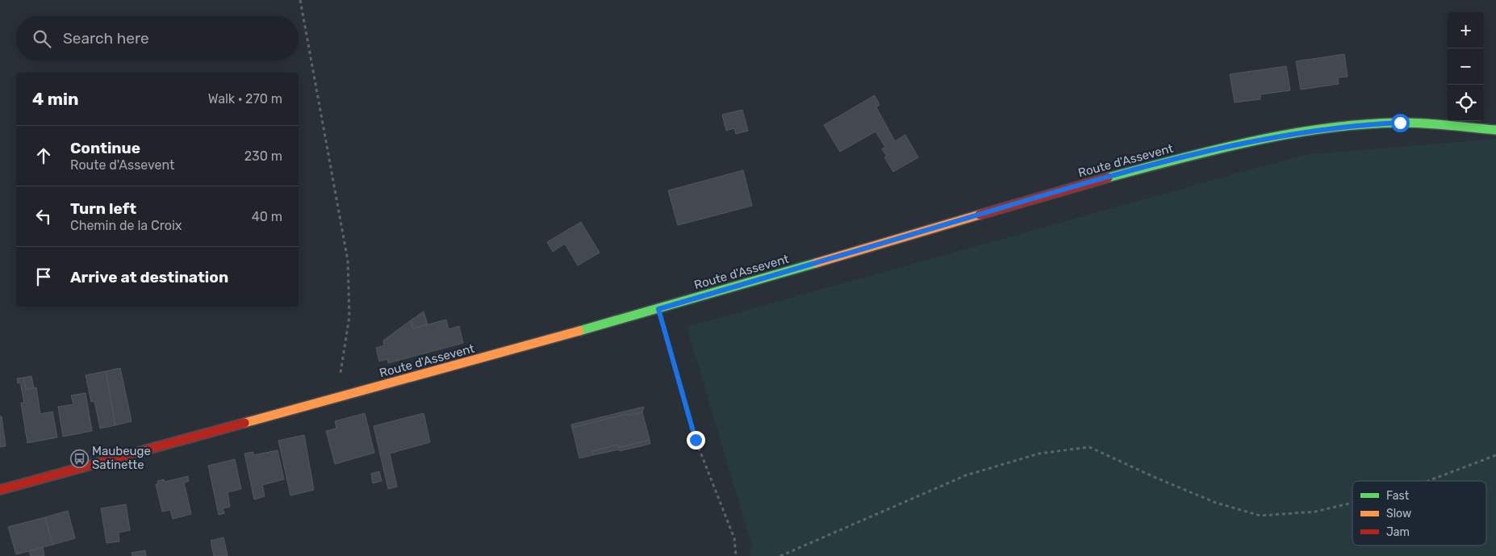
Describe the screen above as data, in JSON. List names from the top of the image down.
{
  "streets": {
    "street": ["Route d'Assevent"]
  },
  "places": {
    "bus stop": ["Maubeuge Satinette"]
  },
  "legend": ["Fast", "Slow", "Jam"],
  "page": {
    "map_buttons": ["+", "−"],
    "search": "Search here",
    "heading": ["4 min", "Walk · 270 m"],
    "list": [
      ["Continue", "Route d'Assevent", "230 m"],
      ["Turn left", "Chemin de la Croix", "40 m"],
      "Arrive at destination"
    ]
  }
}
